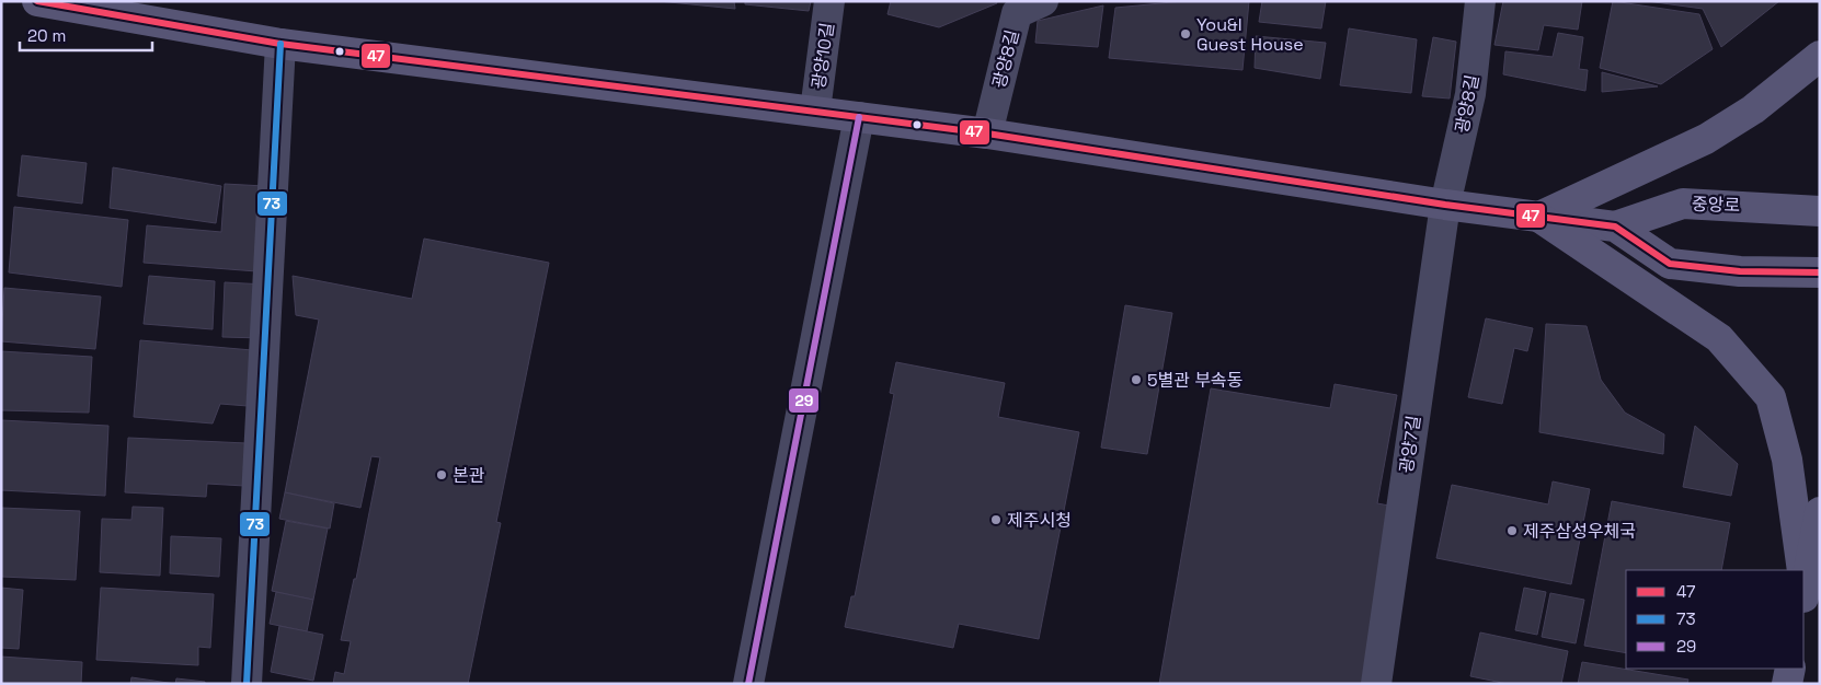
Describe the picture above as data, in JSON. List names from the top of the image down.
{
  "streets": {
    "main road": ["중앙로"],
    "street": ["광양10길", "광양8길", "광양7길"]
  },
  "crossings": [
    ["광양10길", "중앙로"],
    ["광양8길", "중앙로"],
    ["광양8길", "광양7길"],
    ["중앙로", "광양7길"]
  ],
  "places": [
    "You&I Guest House",
    "5별관 부속동",
    "본관",
    "제주시청",
    "제주삼성우체국"
  ],
  "lines": ["transit line 47", "transit line 73", "transit line 29"],
  "legend": ["47", "73", "29"],
  "scale_bar": "20 m"
}
